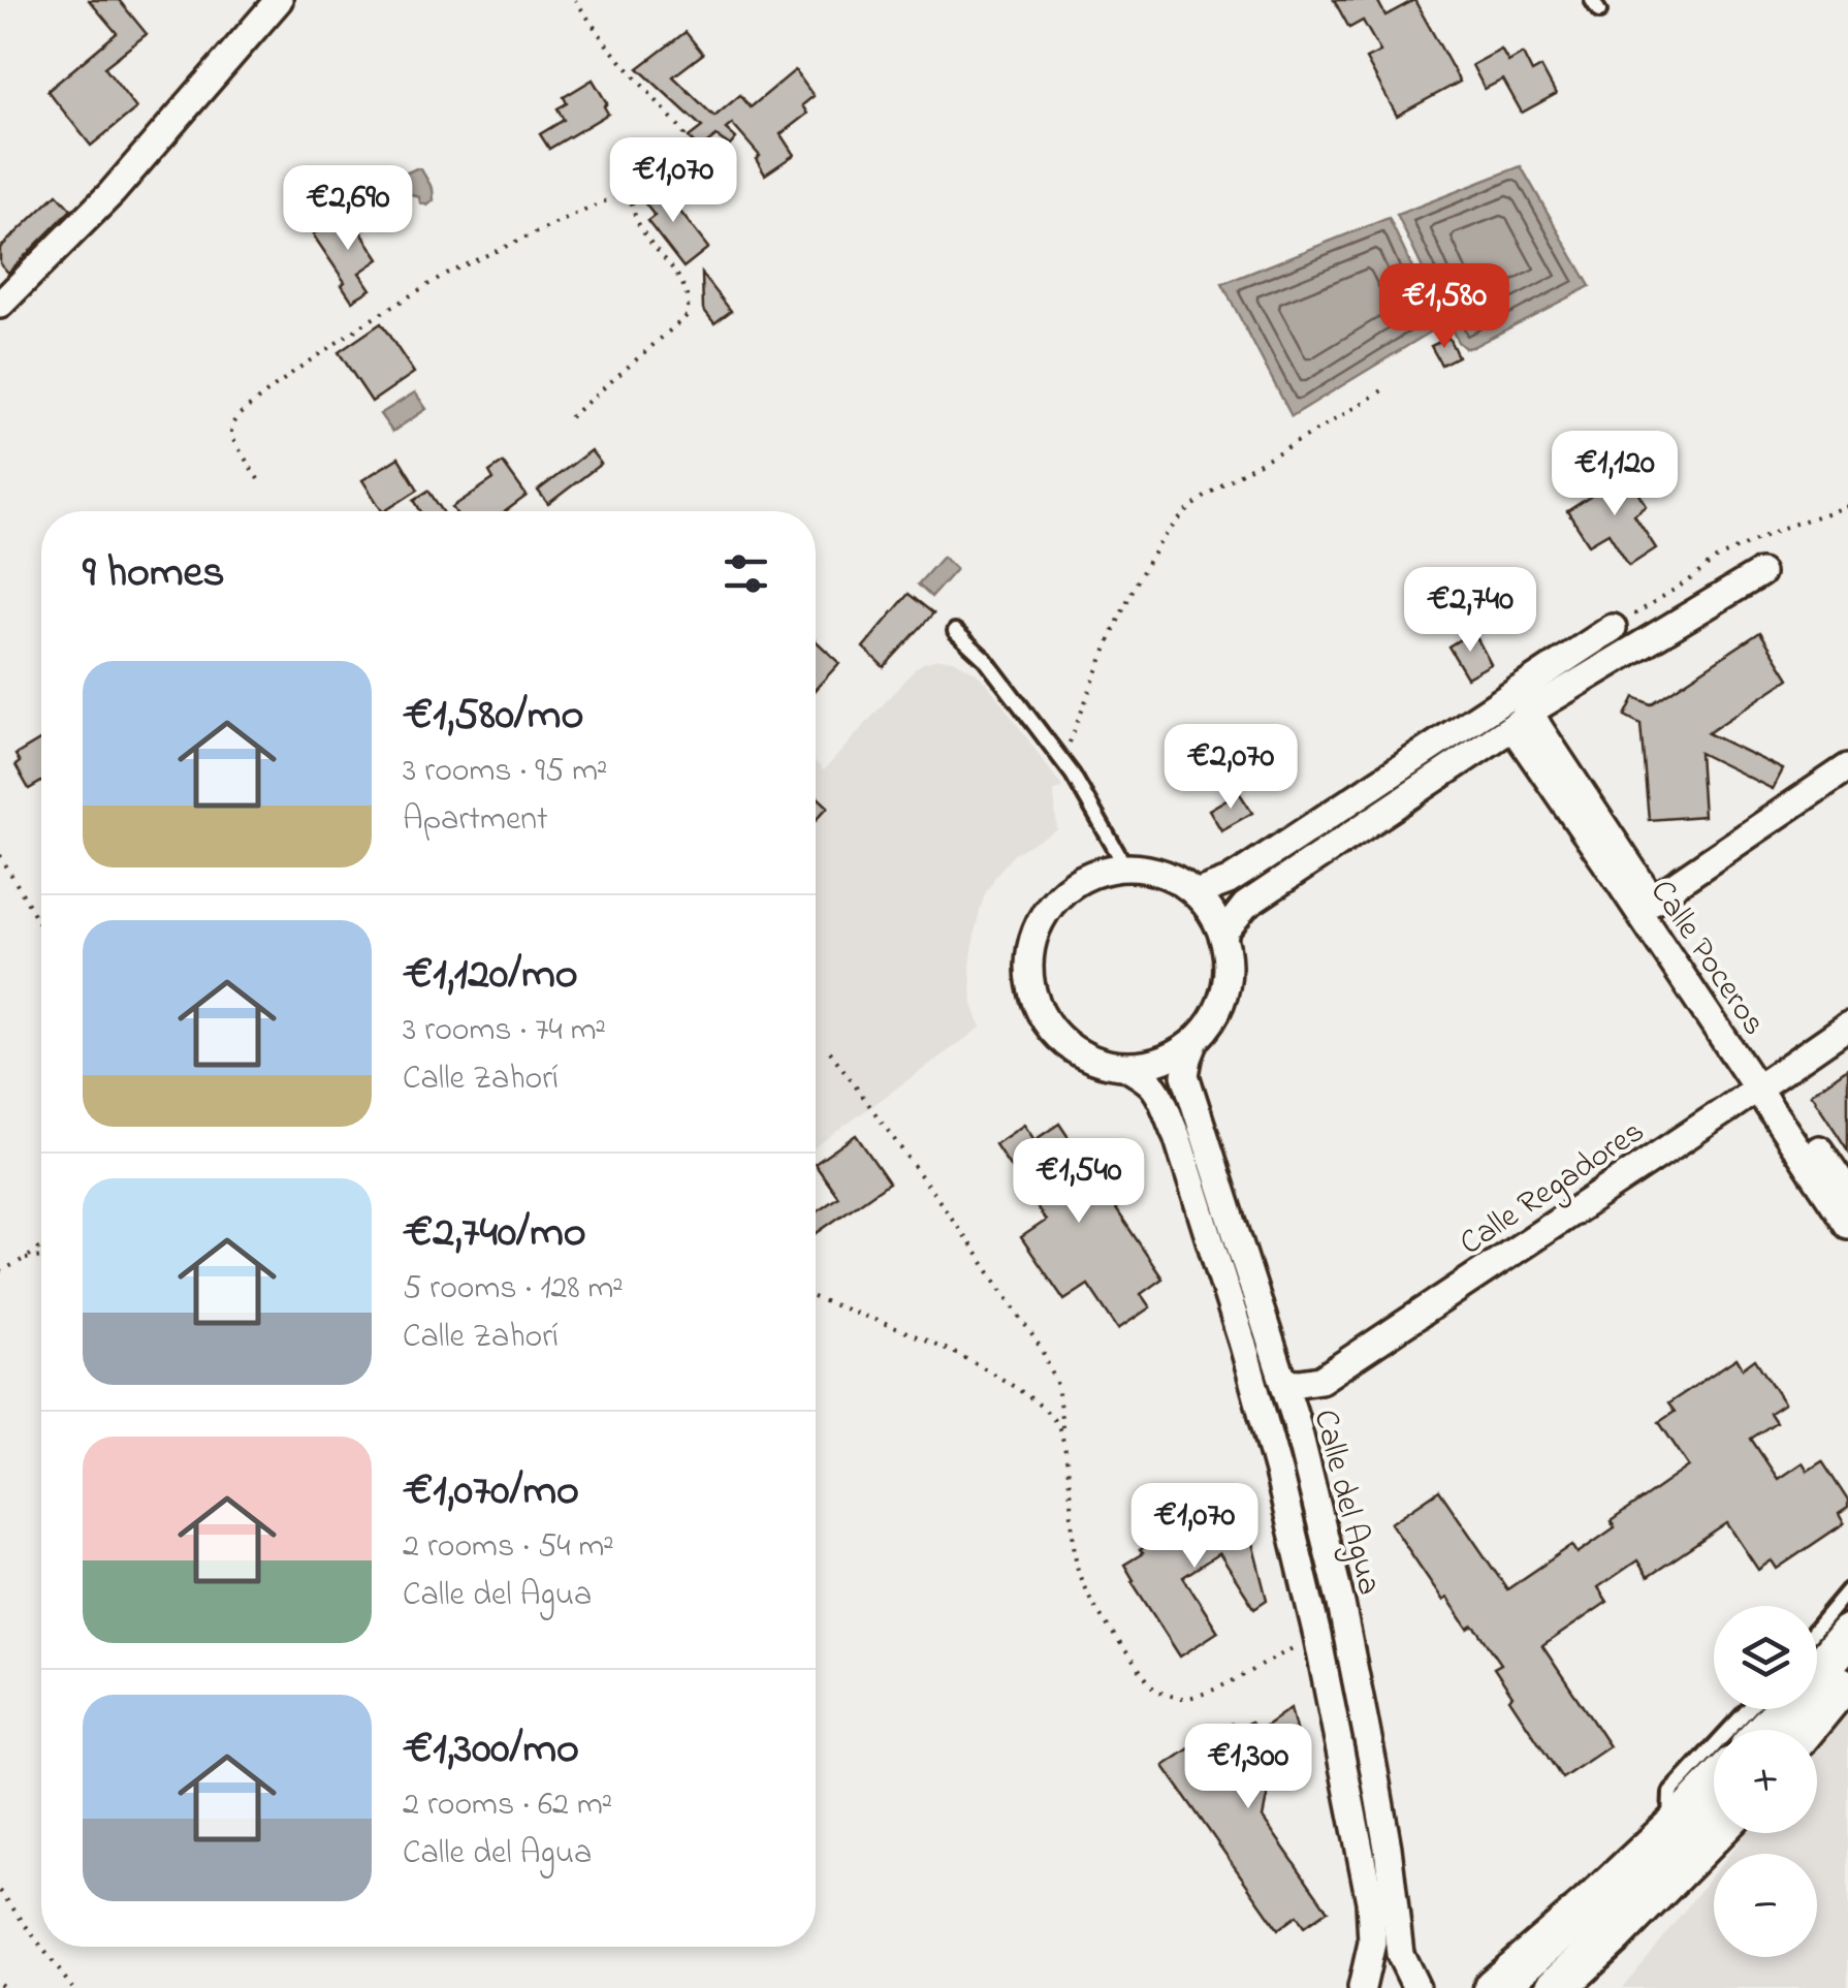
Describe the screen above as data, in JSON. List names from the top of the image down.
{
  "streets": {
    "street": ["Calle Poceros", "Calle Regadores", "Calle del Agua"]
  },
  "crossings": [
    ["Calle Poceros", "Calle Regadores"],
    ["Calle Regadores", "Calle del Agua"]
  ],
  "page": {
    "price": [
      "€1,070",
      "€2,690",
      "€1,580",
      "€1,120",
      "€2,740",
      "€2,070",
      "€1,540",
      "€1,070",
      "€1,300"
    ],
    "heading": "9 homes",
    "list": [
      {
        "name": "€1,580/mo",
        "note": "3 rooms · 95 m² · Apartment"
      },
      {
        "name": "€1,120/mo",
        "note": "3 rooms · 74 m² · Calle Zahorí"
      },
      {
        "name": "€2,740/mo",
        "note": "5 rooms · 128 m² · Calle Zahorí"
      },
      {
        "name": "€1,070/mo",
        "note": "2 rooms · 54 m² · Calle del Agua"
      },
      {
        "name": "€1,300/mo",
        "note": "2 rooms · 62 m² · Calle del Agua"
      }
    ],
    "map_buttons": ["+", "−"]
  }
}
